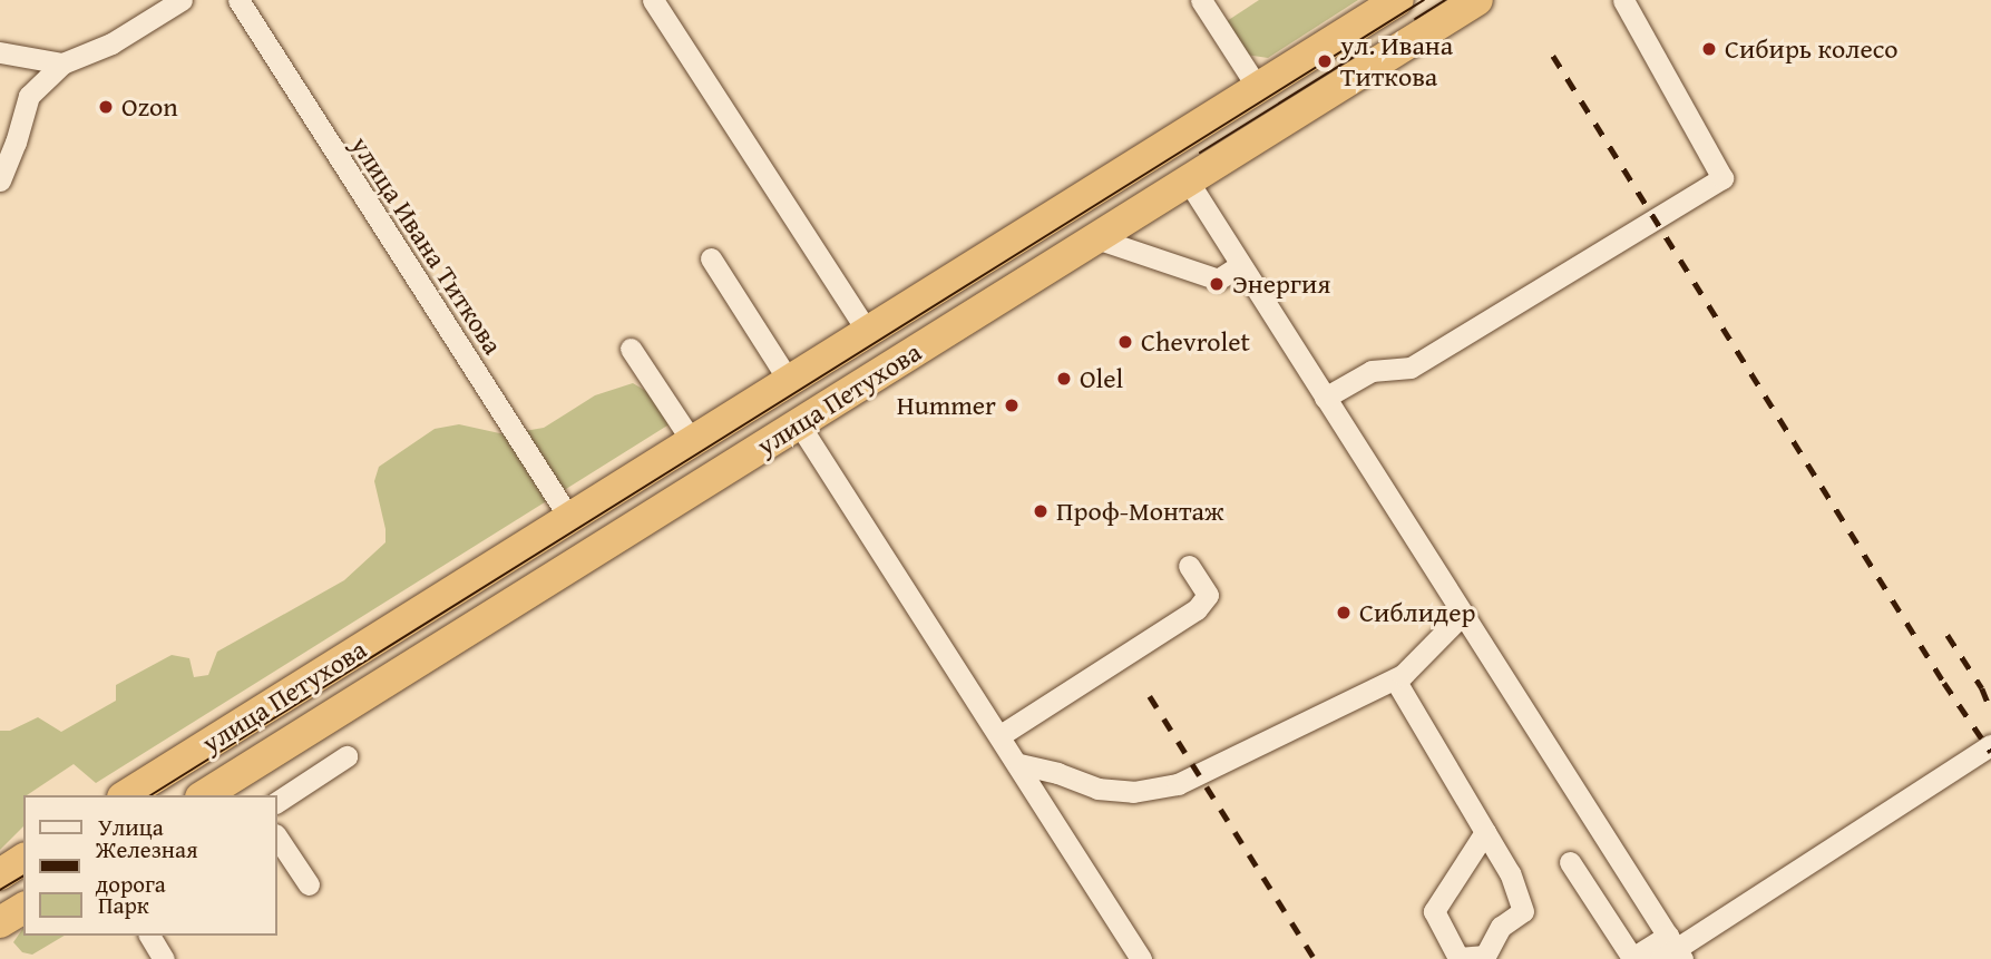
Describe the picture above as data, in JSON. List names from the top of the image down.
{
  "streets": {
    "highway": ["улица Петухова"],
    "street": ["улица Ивана Титкова"]
  },
  "crossings": [
    ["улица Ивана Титкова", "улица Петухова"]
  ],
  "places": [
    "Сибирь колесо",
    "ул. Ивана Титкова",
    "Ozon",
    "Энергия",
    "Chevrolet",
    "Olel",
    "Hummer",
    "Проф-Монтаж",
    "Сиблидер"
  ],
  "legend": ["Улица", "Железная дорога", "Парк"]
}
